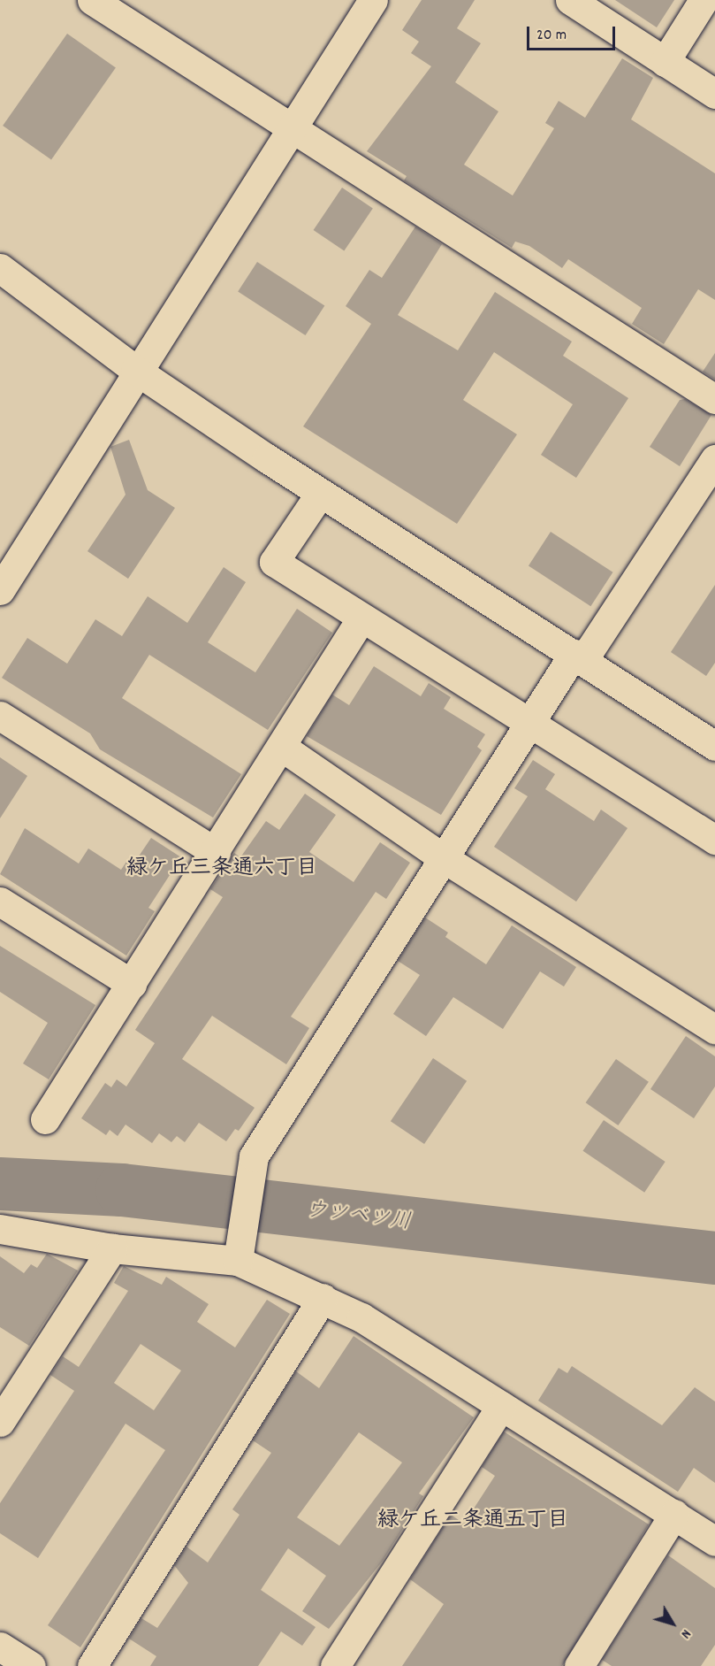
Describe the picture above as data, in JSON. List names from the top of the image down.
{
  "districts": ["緑ケ丘三条通六丁目", "緑ケ丘二条通五丁目"],
  "water": ["ウツベツ川"],
  "scale_bar": "20 m",
  "north": "bottom right"
}
